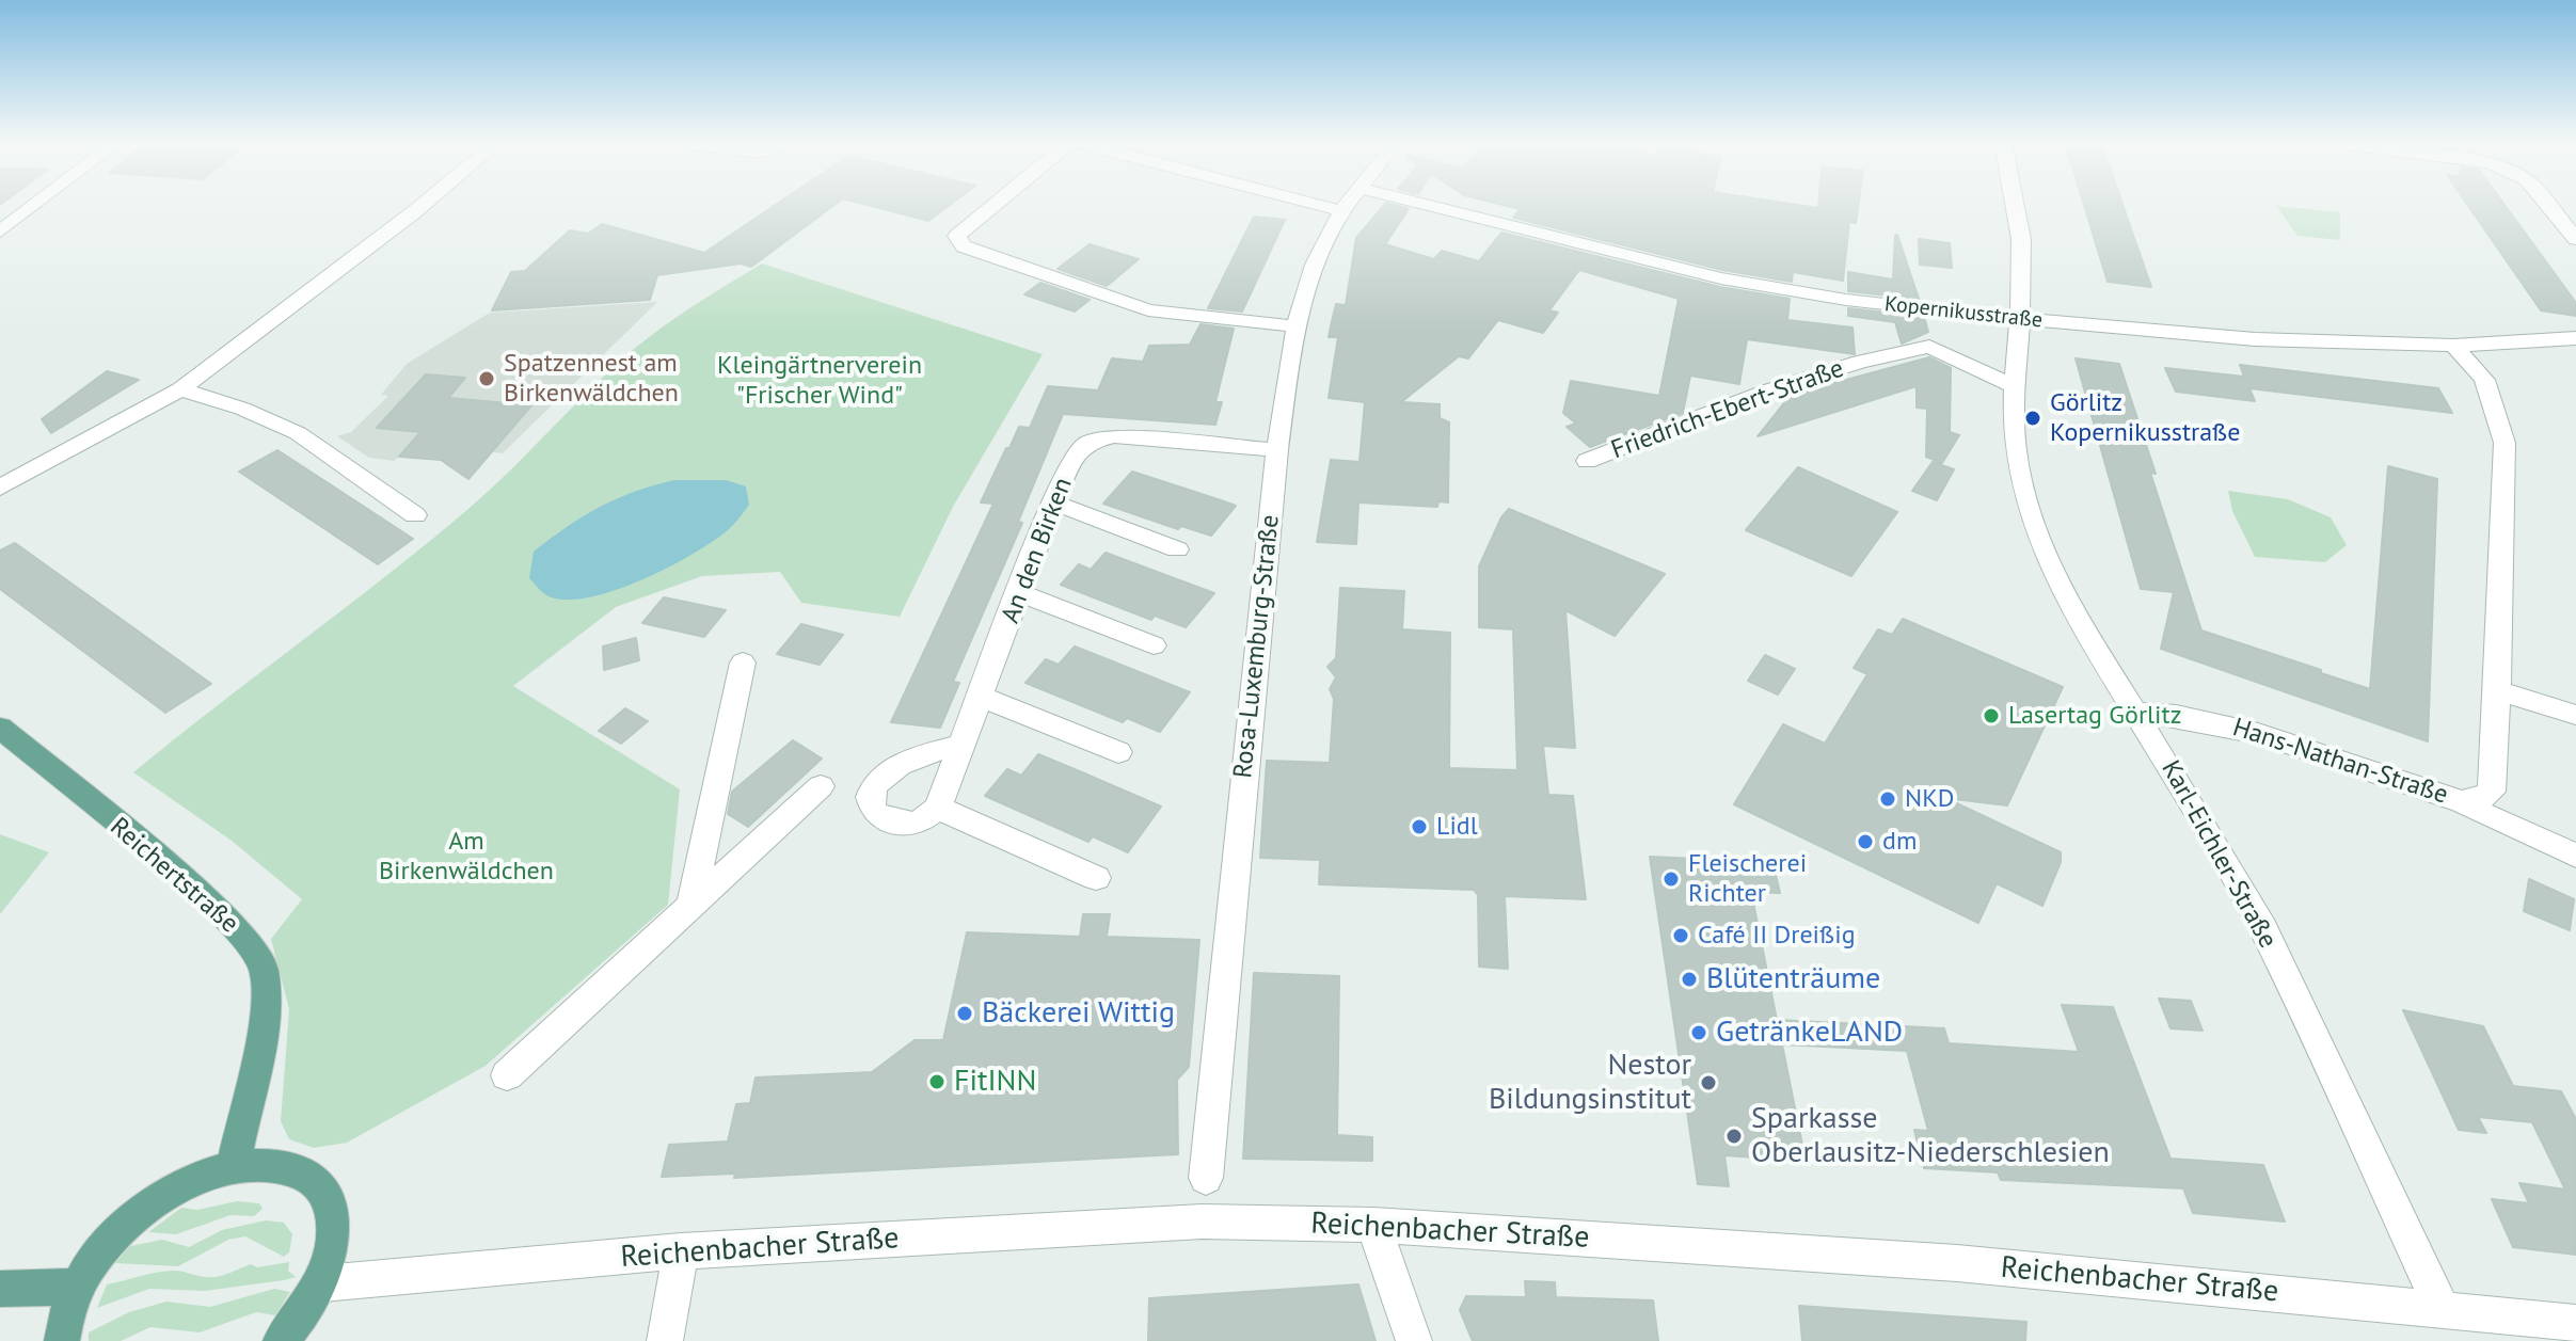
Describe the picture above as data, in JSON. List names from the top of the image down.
{
  "streets": {
    "main road": ["Reichertstraße"],
    "street": [
      "Kopernikusstraße",
      "Friedrich-Ebert-Straße",
      "An den Birken",
      "Rosa-Luxemburg-Straße",
      "Hans-Nathan-Straße",
      "Karl-Eichler-Straße",
      "Reichenbacher Straße"
    ]
  },
  "crossings": [
    ["Kopernikusstraße", "Hans-Nathan-Straße"],
    ["Kopernikusstraße", "Karl-Eichler-Straße"],
    ["Friedrich-Ebert-Straße", "Karl-Eichler-Straße"],
    ["An den Birken", "Rosa-Luxemburg-Straße"],
    ["Hans-Nathan-Straße", "Karl-Eichler-Straße"],
    ["Karl-Eichler-Straße", "Reichenbacher Straße"]
  ],
  "parks": ["Kleingärtnerverein \"Frischer Wind\"", "Am Birkenwäldchen"],
  "places": [
    "Spatzennest am Birkenwäldchen",
    "Görlitz Kopernikusstraße",
    "Lasertag Görlitz",
    "NKD",
    "Lidl",
    "dm",
    "Fleischerei Richter",
    "Café II Dreißig",
    "Blütenträume",
    "Bäckerei Wittig",
    "GetränkeLAND",
    "FitINN",
    "Nestor Bildungsinstitut",
    "Sparkasse Oberlausitz-Niederschlesien"
  ]
}
